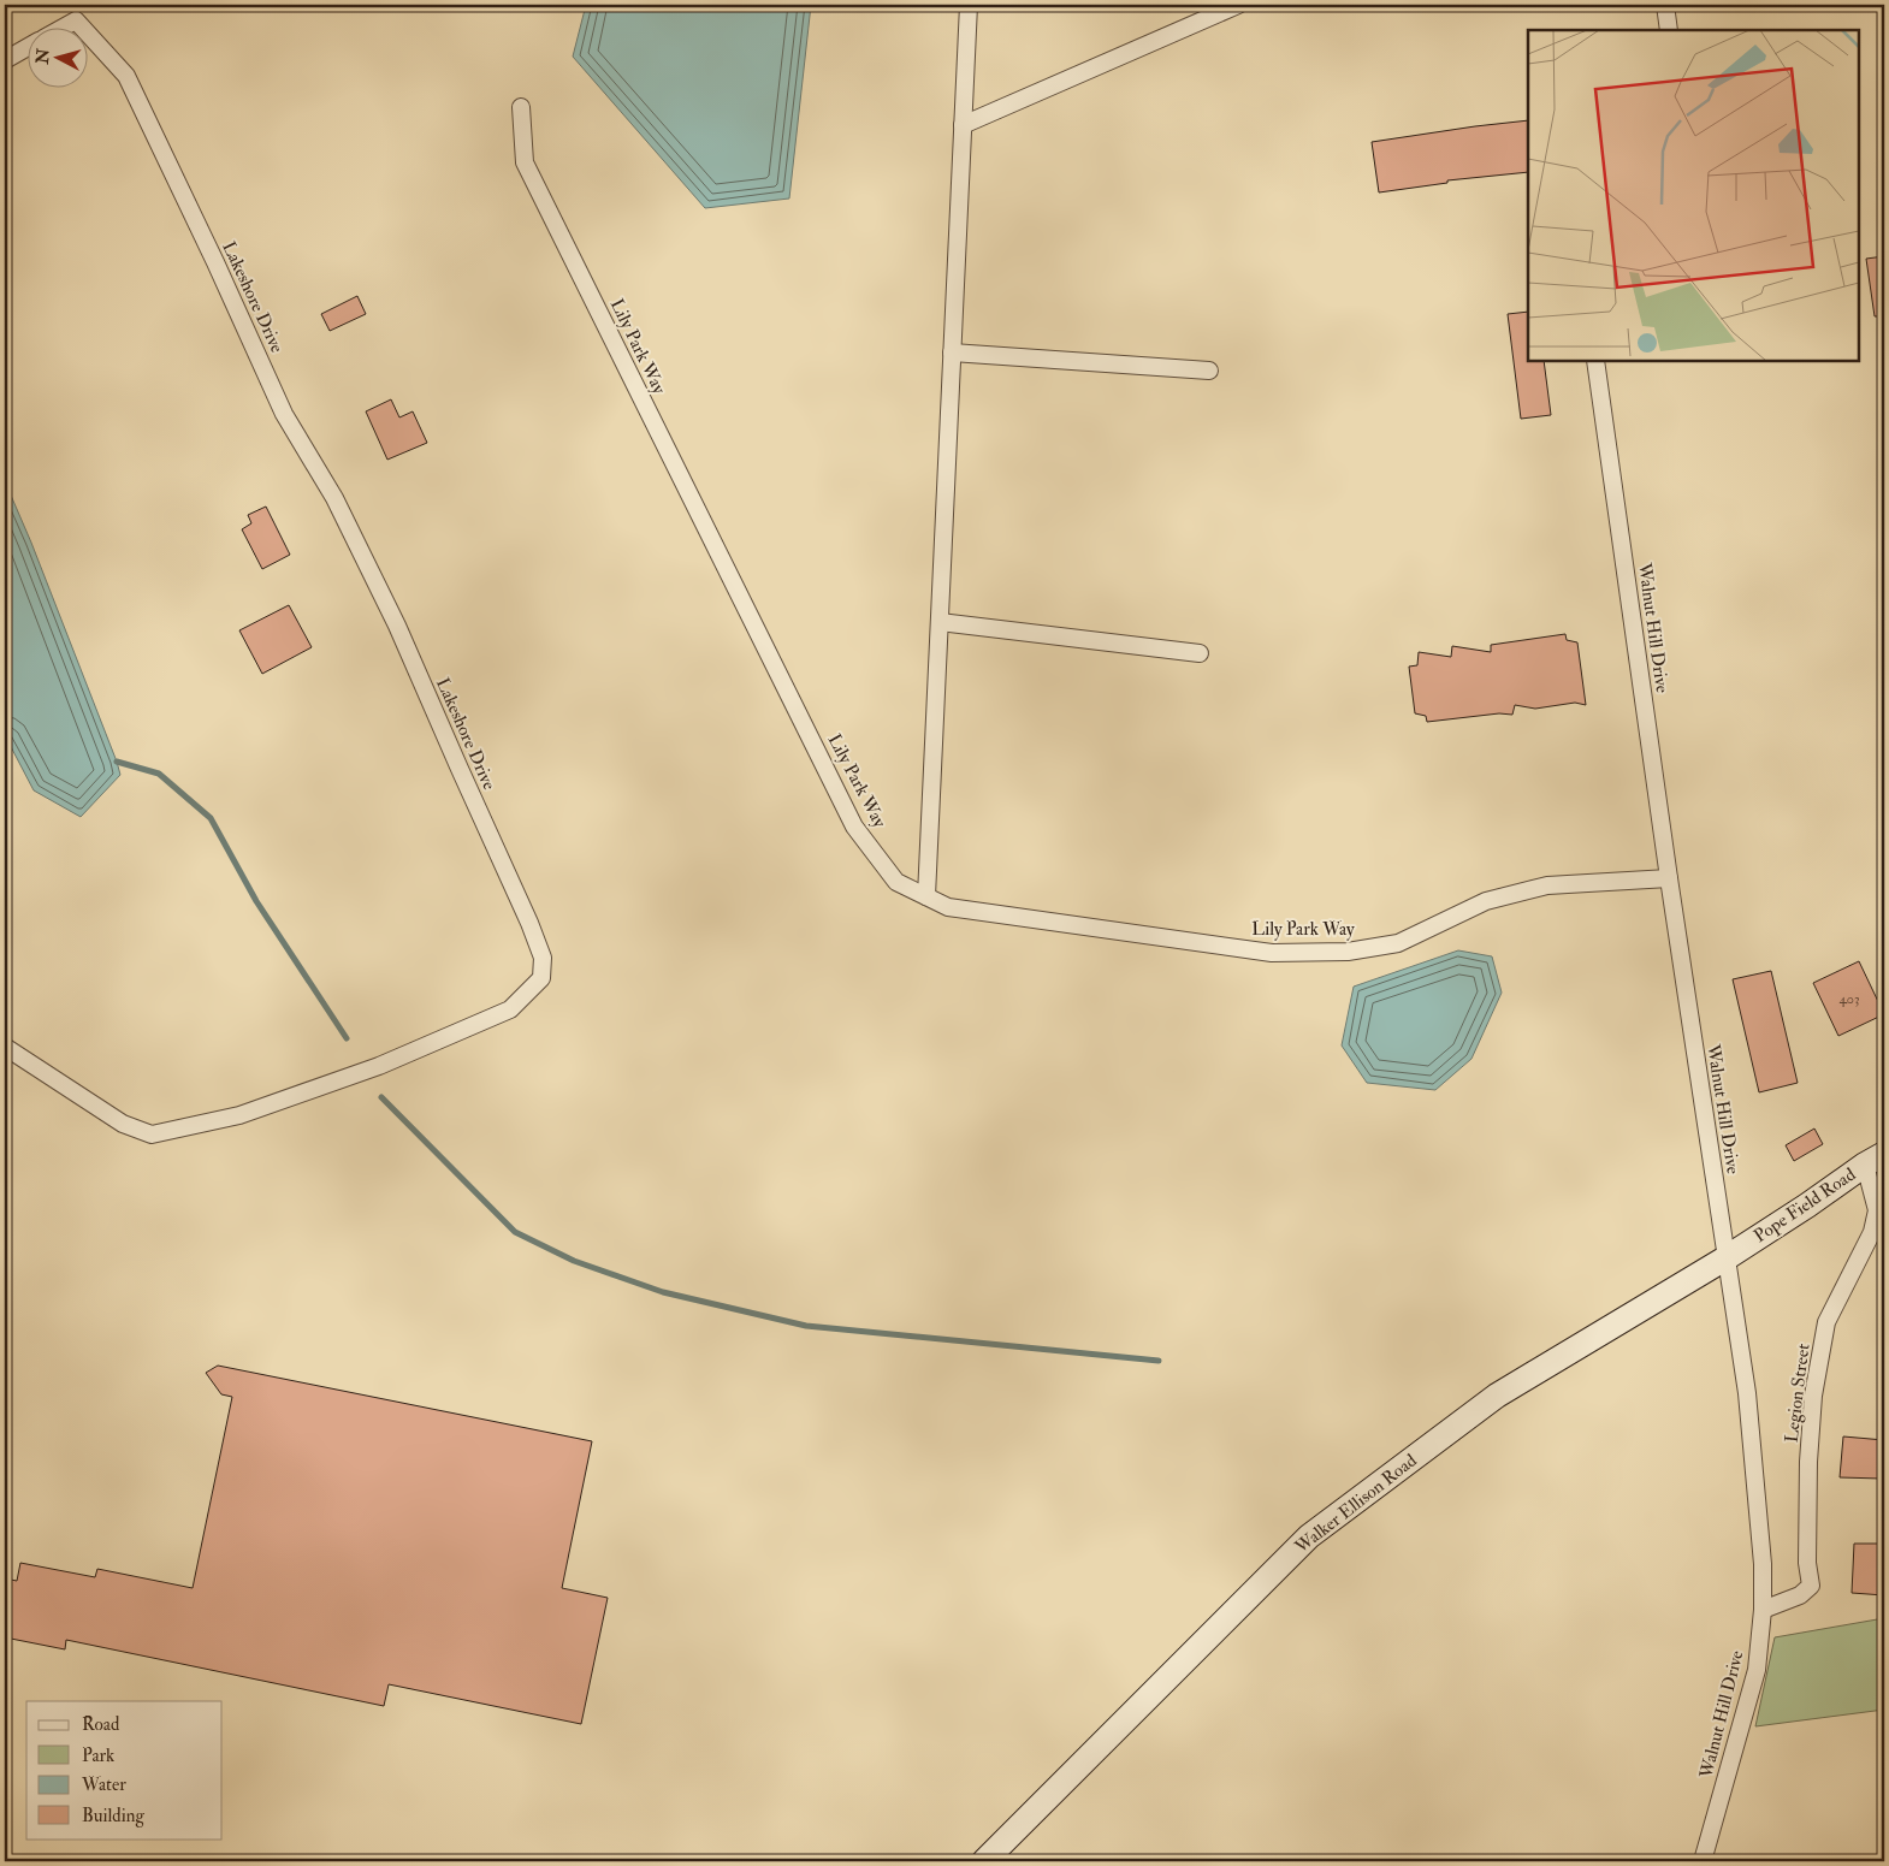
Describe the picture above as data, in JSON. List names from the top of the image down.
{
  "streets": {
    "street": [
      "Lakeshore Drive",
      "Lily Park Way",
      "Walnut Hill Drive",
      "Pope Field Road",
      "Legion Street",
      "Walker Ellison Road"
    ]
  },
  "crossings": [
    ["Lily Park Way", "Walnut Hill Drive"],
    ["Walnut Hill Drive", "Pope Field Road"],
    ["Walnut Hill Drive", "Legion Street"],
    ["Walnut Hill Drive", "Walker Ellison Road"],
    ["Pope Field Road", "Legion Street"],
    ["Pope Field Road", "Walker Ellison Road"]
  ],
  "house_numbers": ["403"],
  "legend": [
    "Road",
    "Park",
    "Water",
    "Building"
  ],
  "north": "left"
}
